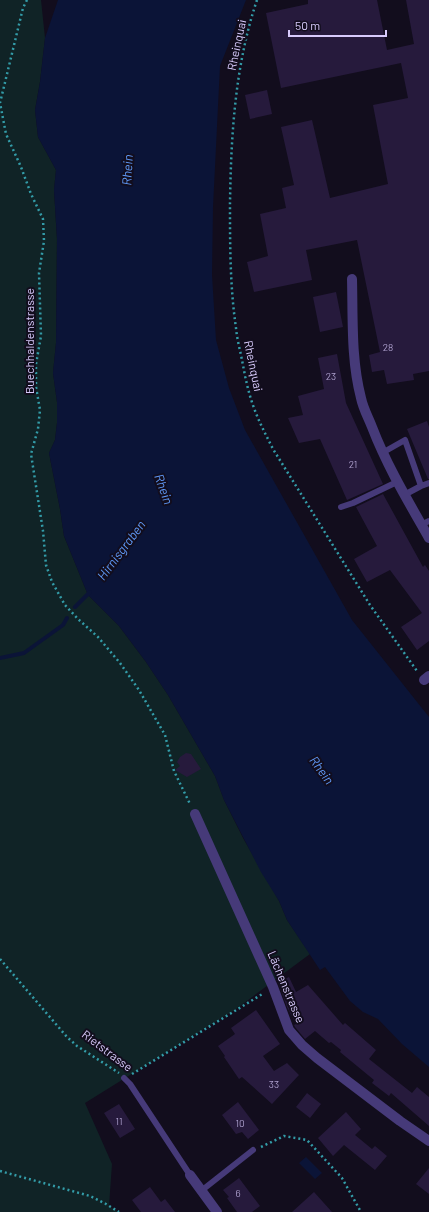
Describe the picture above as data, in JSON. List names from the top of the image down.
{
  "streets": {
    "street": ["Lächenstrasse", "Rietstrasse"],
    "path": ["Rheinquai", "Buechhaldenstrasse"]
  },
  "crossings": [
    ["Buechhaldenstrasse", "Lächenstrasse"]
  ],
  "water": ["Rhein", "Hirnisgraben"],
  "house_numbers": [
    "28",
    "23",
    "21",
    "33",
    "11",
    "10",
    "6"
  ],
  "scale_bar": "50 m"
}
